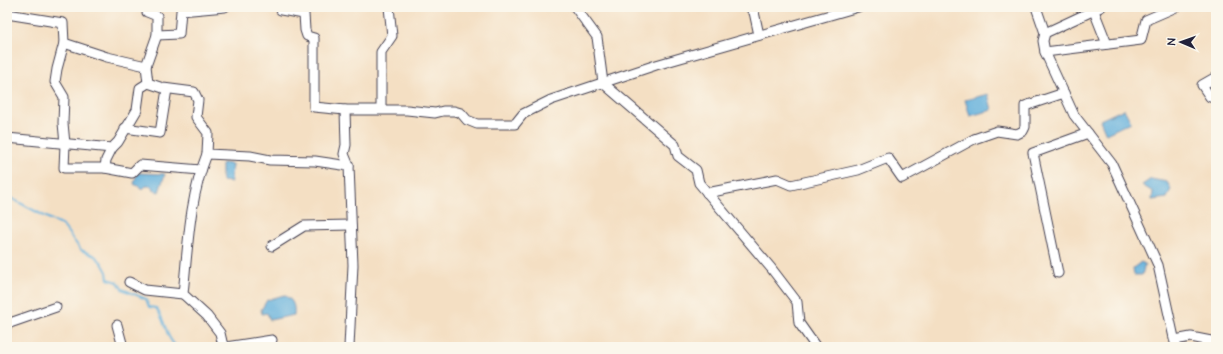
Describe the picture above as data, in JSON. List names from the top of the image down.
{
  "north": "left"
}
